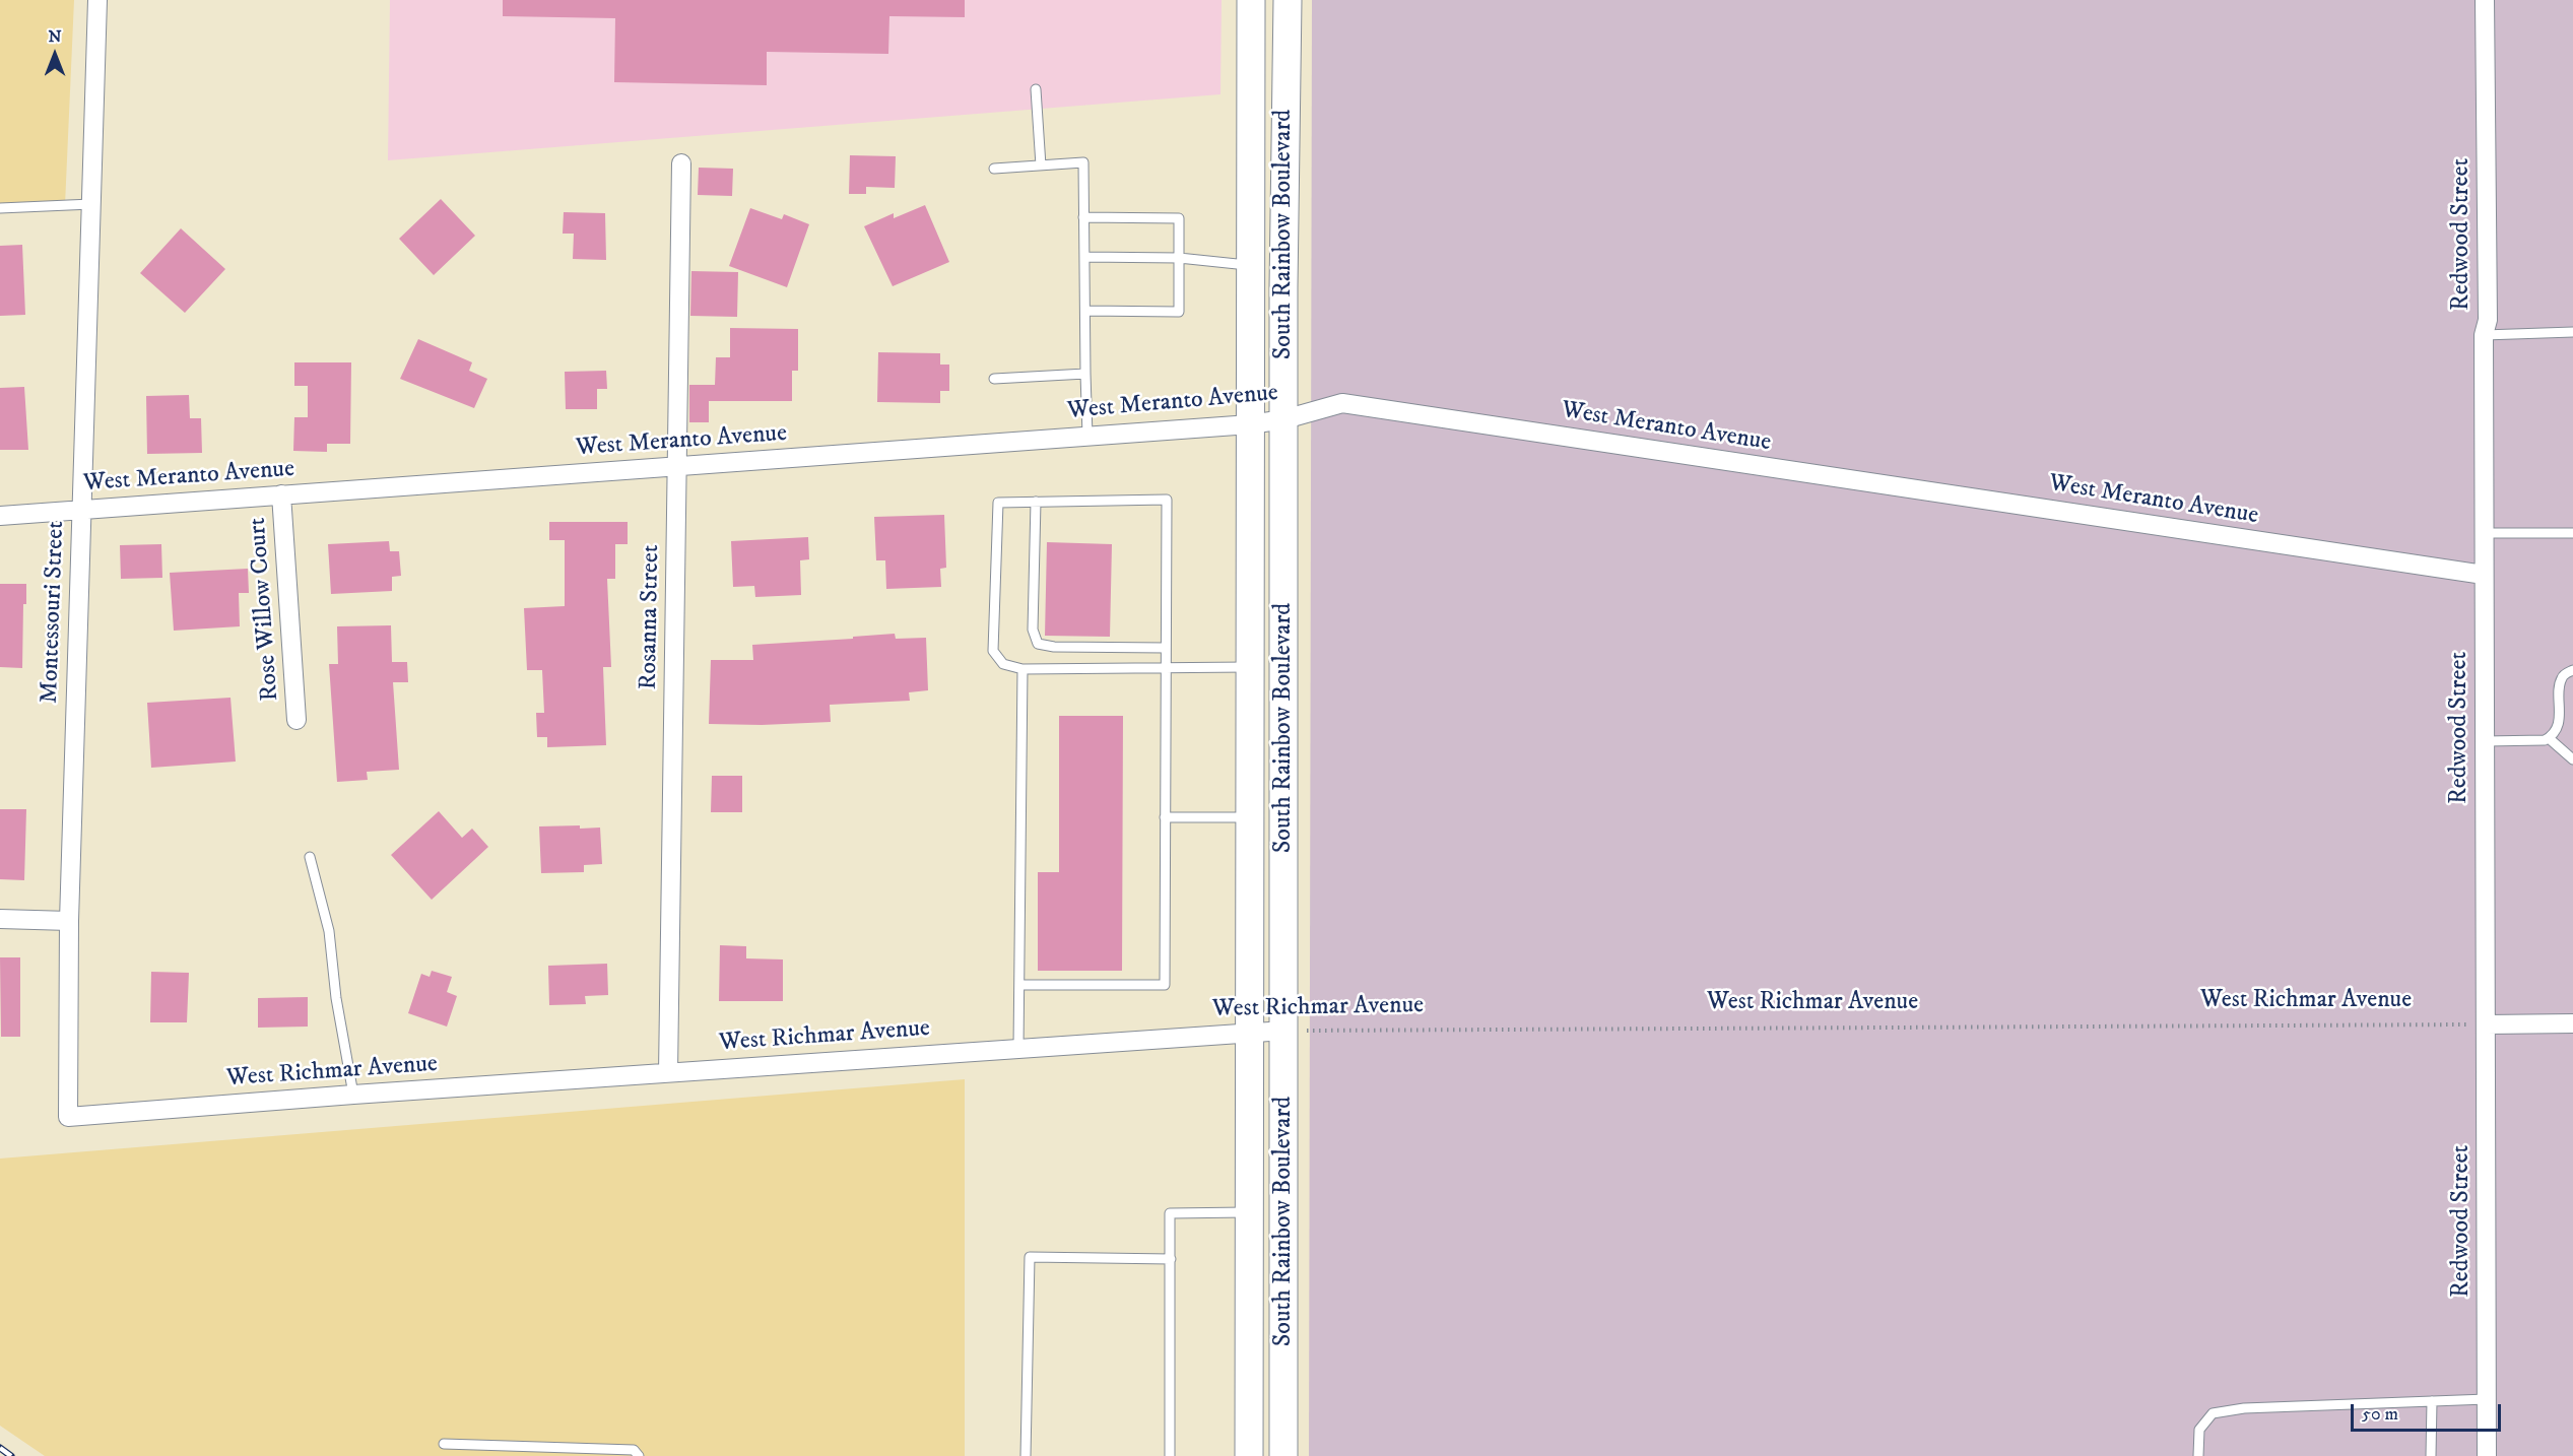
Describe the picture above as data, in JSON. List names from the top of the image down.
{
  "streets": {
    "main road": ["South Rainbow Boulevard"],
    "street": [
      "Redwood Street",
      "West Meranto Avenue",
      "Rose Willow Court",
      "Montessouri Street",
      "Rosanna Street",
      "West Richmar Avenue"
    ]
  },
  "crossings": [
    ["South Rainbow Boulevard", "West Meranto Avenue"],
    ["South Rainbow Boulevard", "West Richmar Avenue"],
    ["Redwood Street", "West Meranto Avenue"],
    ["Redwood Street", "West Richmar Avenue"],
    ["West Meranto Avenue", "Rose Willow Court"],
    ["West Meranto Avenue", "Montessouri Street"],
    ["West Meranto Avenue", "Rosanna Street"],
    ["Montessouri Street", "West Richmar Avenue"],
    ["Rosanna Street", "West Richmar Avenue"]
  ],
  "scale_bar": "50 m",
  "north": "top"
}
